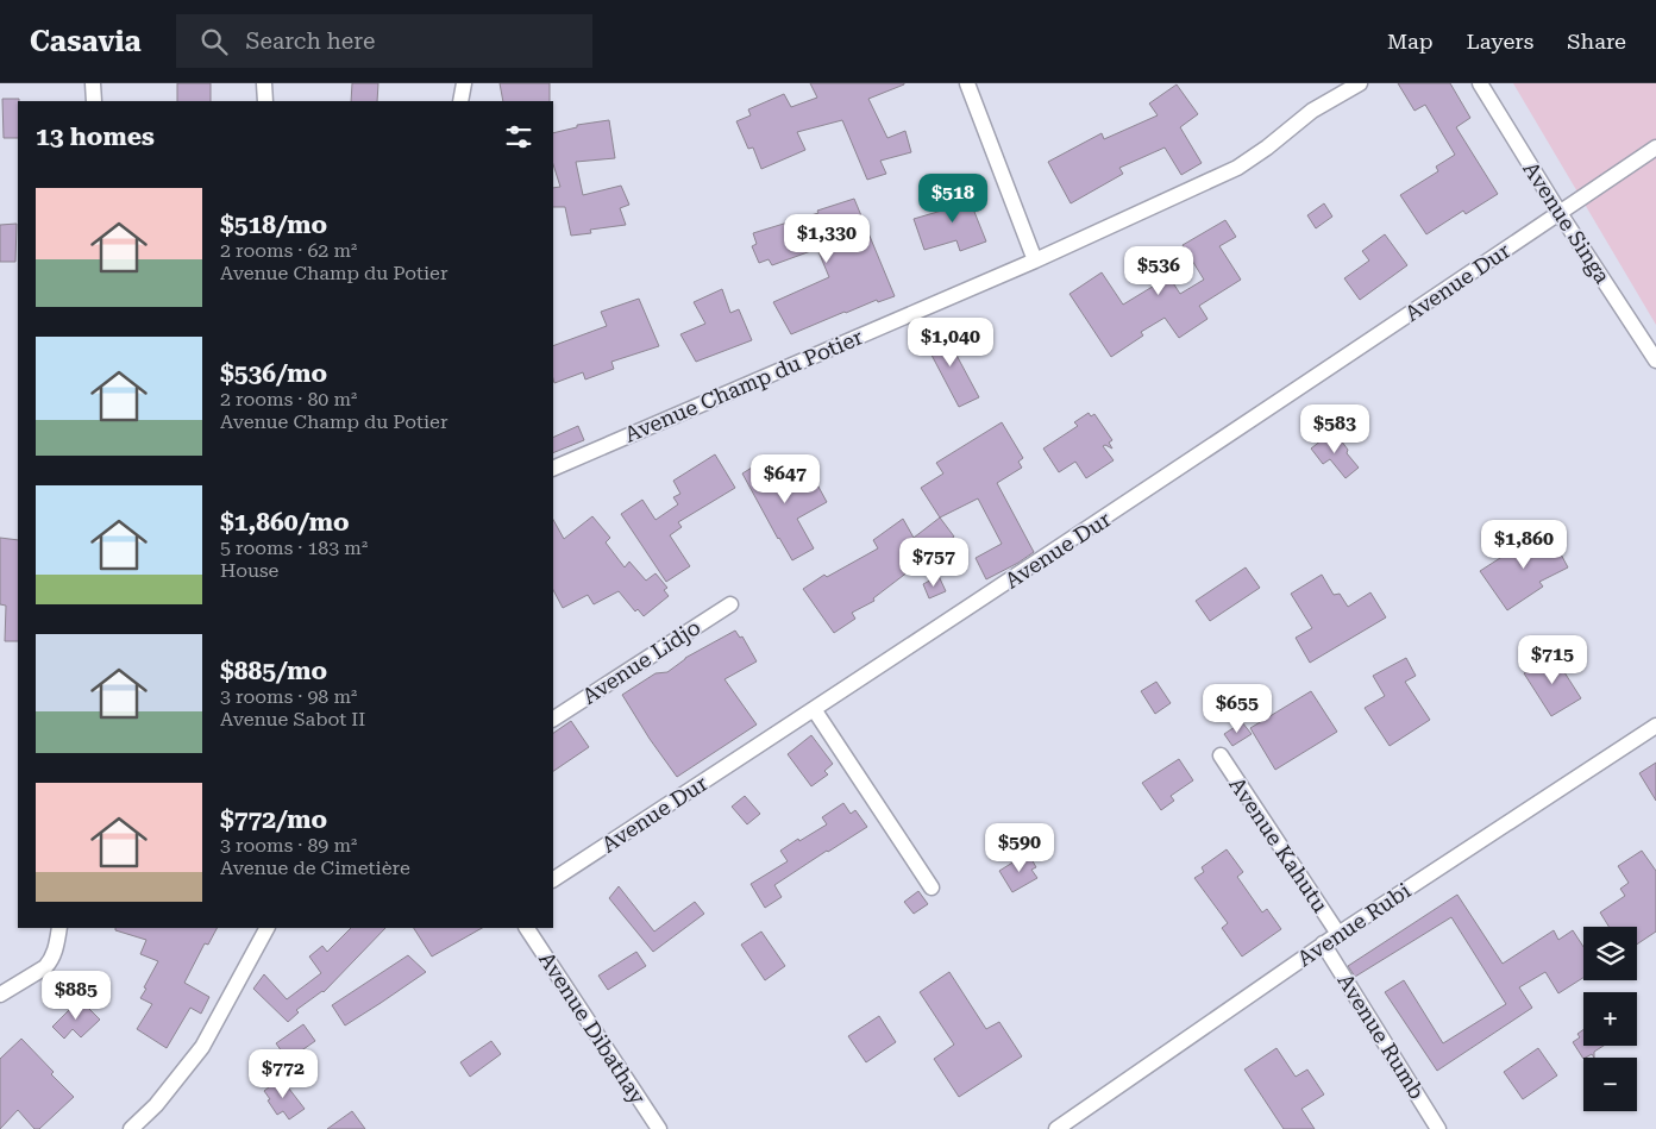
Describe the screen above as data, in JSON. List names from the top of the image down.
{
  "streets": {
    "street": [
      "Avenue Singa",
      "Avenue Dur",
      "Avenue Champ du Potier",
      "Avenue Lidjo",
      "Avenue Kahutu",
      "Avenue Rubi",
      "Avenue Dibathay",
      "Avenue Rumb"
    ]
  },
  "crossings": [
    ["Avenue Singa", "Avenue Dur"],
    ["Avenue Kahutu", "Avenue Rubi"],
    ["Avenue Rubi", "Avenue Rumb"]
  ],
  "page": {
    "header": "Casavia",
    "search": "Search here",
    "nav": ["Map", "Layers", "Share"],
    "heading": "13 homes",
    "list": [
      {
        "name": "$518/mo",
        "note": "2 rooms · 62 m² · Avenue Champ du Potier"
      },
      {
        "name": "$536/mo",
        "note": "2 rooms · 80 m² · Avenue Champ du Potier"
      },
      {
        "name": "$1,860/mo",
        "note": "5 rooms · 183 m² · House"
      },
      {
        "name": "$885/mo",
        "note": "3 rooms · 98 m² · Avenue Sabot II"
      },
      {
        "name": "$772/mo",
        "note": "3 rooms · 89 m² · Avenue de Cimetière"
      }
    ],
    "price": [
      "$518",
      "$1,330",
      "$536",
      "$1,040",
      "$583",
      "$647",
      "$1,860",
      "$757",
      "$715",
      "$655",
      "$590",
      "$885",
      "$772"
    ],
    "map_buttons": ["+", "−"]
  }
}
